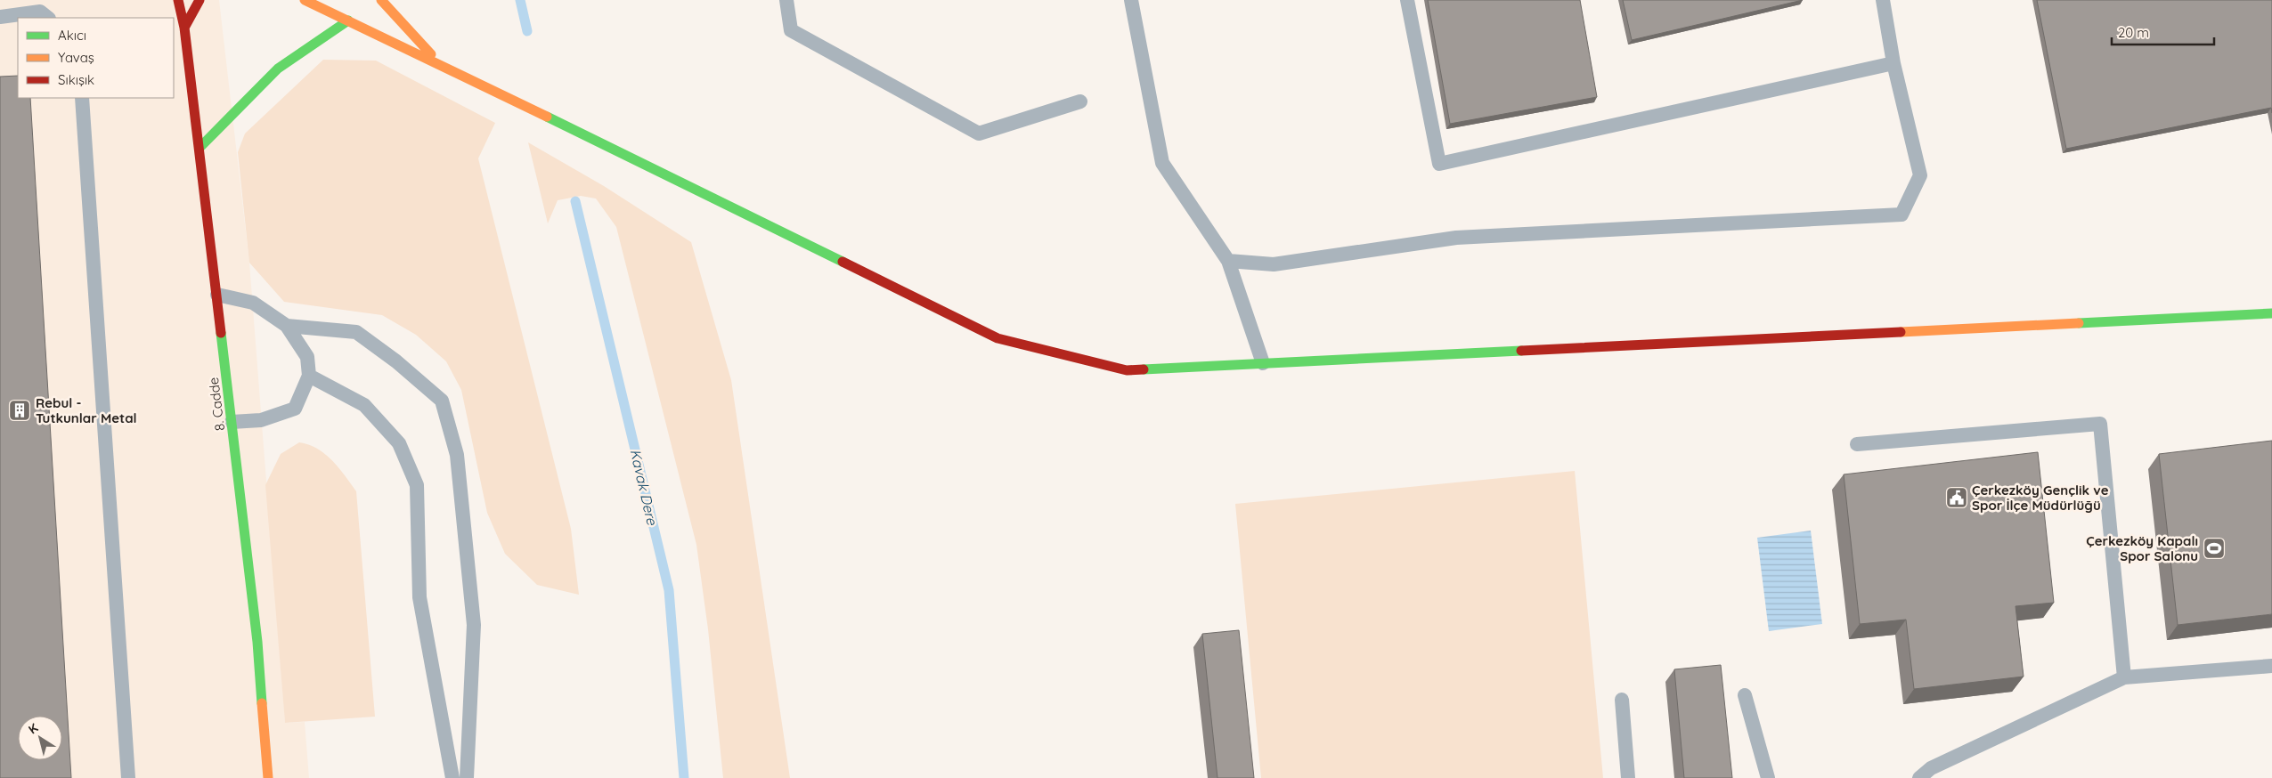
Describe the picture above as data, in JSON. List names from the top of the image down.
{
  "streets": {
    "street": ["8. Cadde"]
  },
  "water": ["Kavak Dere"],
  "places": {
    "building": ["Rebul - Tutkunlar Metal"],
    "public building": ["Çerkezköy Gençlik ve Spor İlçe Müdürlüğü"],
    "sports": ["Çerkezköy Kapalı Spor Salonu"]
  },
  "legend": ["Akıcı", "Yavaş", "Sıkışık"],
  "scale_bar": "20 m",
  "north": "top left"
}
